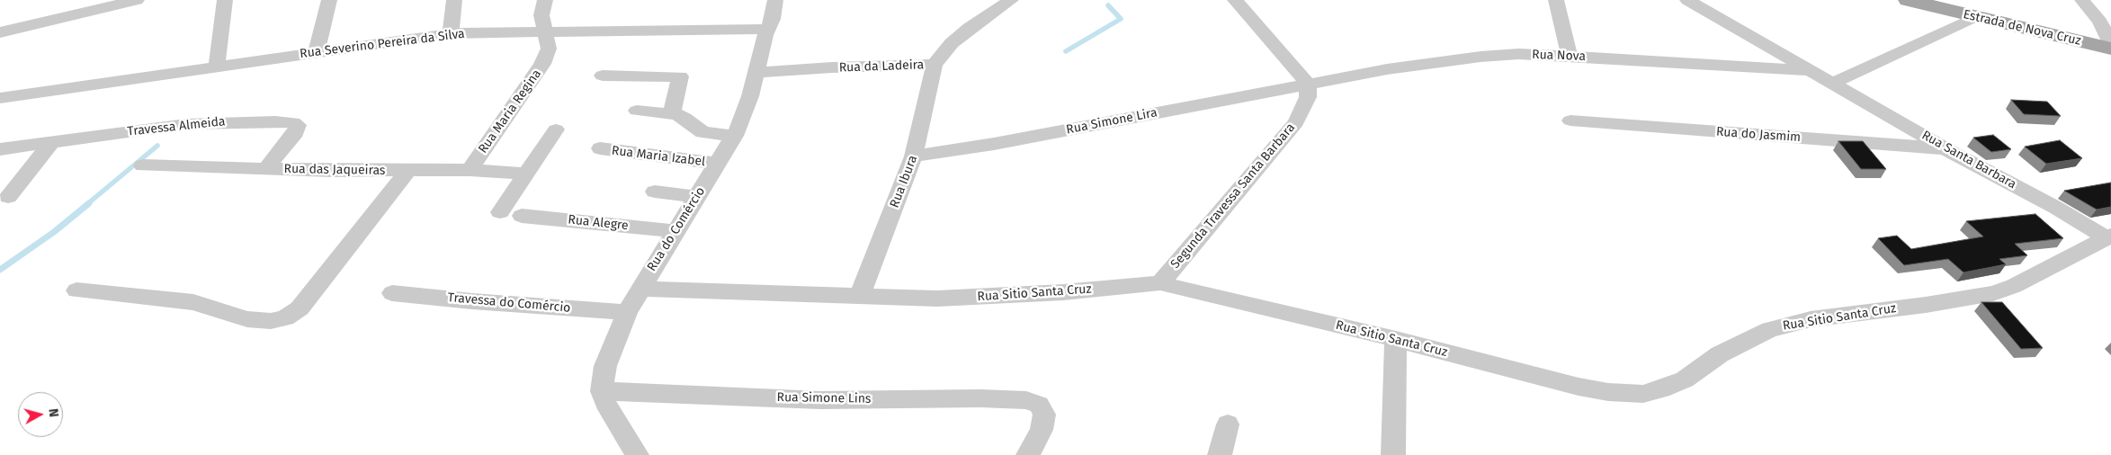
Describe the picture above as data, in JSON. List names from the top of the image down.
{
  "streets": {
    "main road": ["Estrada de Nova Cruz"],
    "street": [
      "Rua Severino Pereira da Silva",
      "Rua Nova",
      "Rua da Ladeira",
      "Rua Maria Regina",
      "Rua Simone Lira",
      "Travessa Almeida",
      "Rua do Jasmim",
      "Rua Maria Izabel",
      "Rua Santa Barbara",
      "Rua das Jaqueiras",
      "Rua Ibura",
      "Segunda Travessa Santa Barbara",
      "Rua Alegre",
      "Rua do Comércio",
      "Rua Sitio Santa Cruz",
      "Travessa do Comércio",
      "Rua Simone Lins"
    ]
  },
  "crossings": [
    ["Rua Severino Pereira da Silva", "Rua Maria Regina"],
    ["Rua Severino Pereira da Silva", "Rua do Comércio"],
    ["Rua Nova", "Rua Simone Lira"],
    ["Rua Nova", "Rua Santa Barbara"],
    ["Rua Nova", "Segunda Travessa Santa Barbara"],
    ["Rua da Ladeira", "Rua Ibura"],
    ["Rua da Ladeira", "Rua do Comércio"],
    ["Rua Maria Regina", "Rua das Jaqueiras"],
    ["Rua Simone Lira", "Rua Ibura"],
    ["Rua Simone Lira", "Segunda Travessa Santa Barbara"],
    ["Travessa Almeida", "Rua das Jaqueiras"],
    ["Rua do Jasmim", "Rua Santa Barbara"],
    ["Rua Maria Izabel", "Rua do Comércio"],
    ["Rua Santa Barbara", "Rua Sitio Santa Cruz"],
    ["Rua Ibura", "Rua Sitio Santa Cruz"],
    ["Segunda Travessa Santa Barbara", "Rua Sitio Santa Cruz"],
    ["Rua Alegre", "Rua do Comércio"],
    ["Rua do Comércio", "Rua Sitio Santa Cruz"],
    ["Rua do Comércio", "Travessa do Comércio"],
    ["Rua do Comércio", "Rua Simone Lins"]
  ],
  "north": "right"
}
